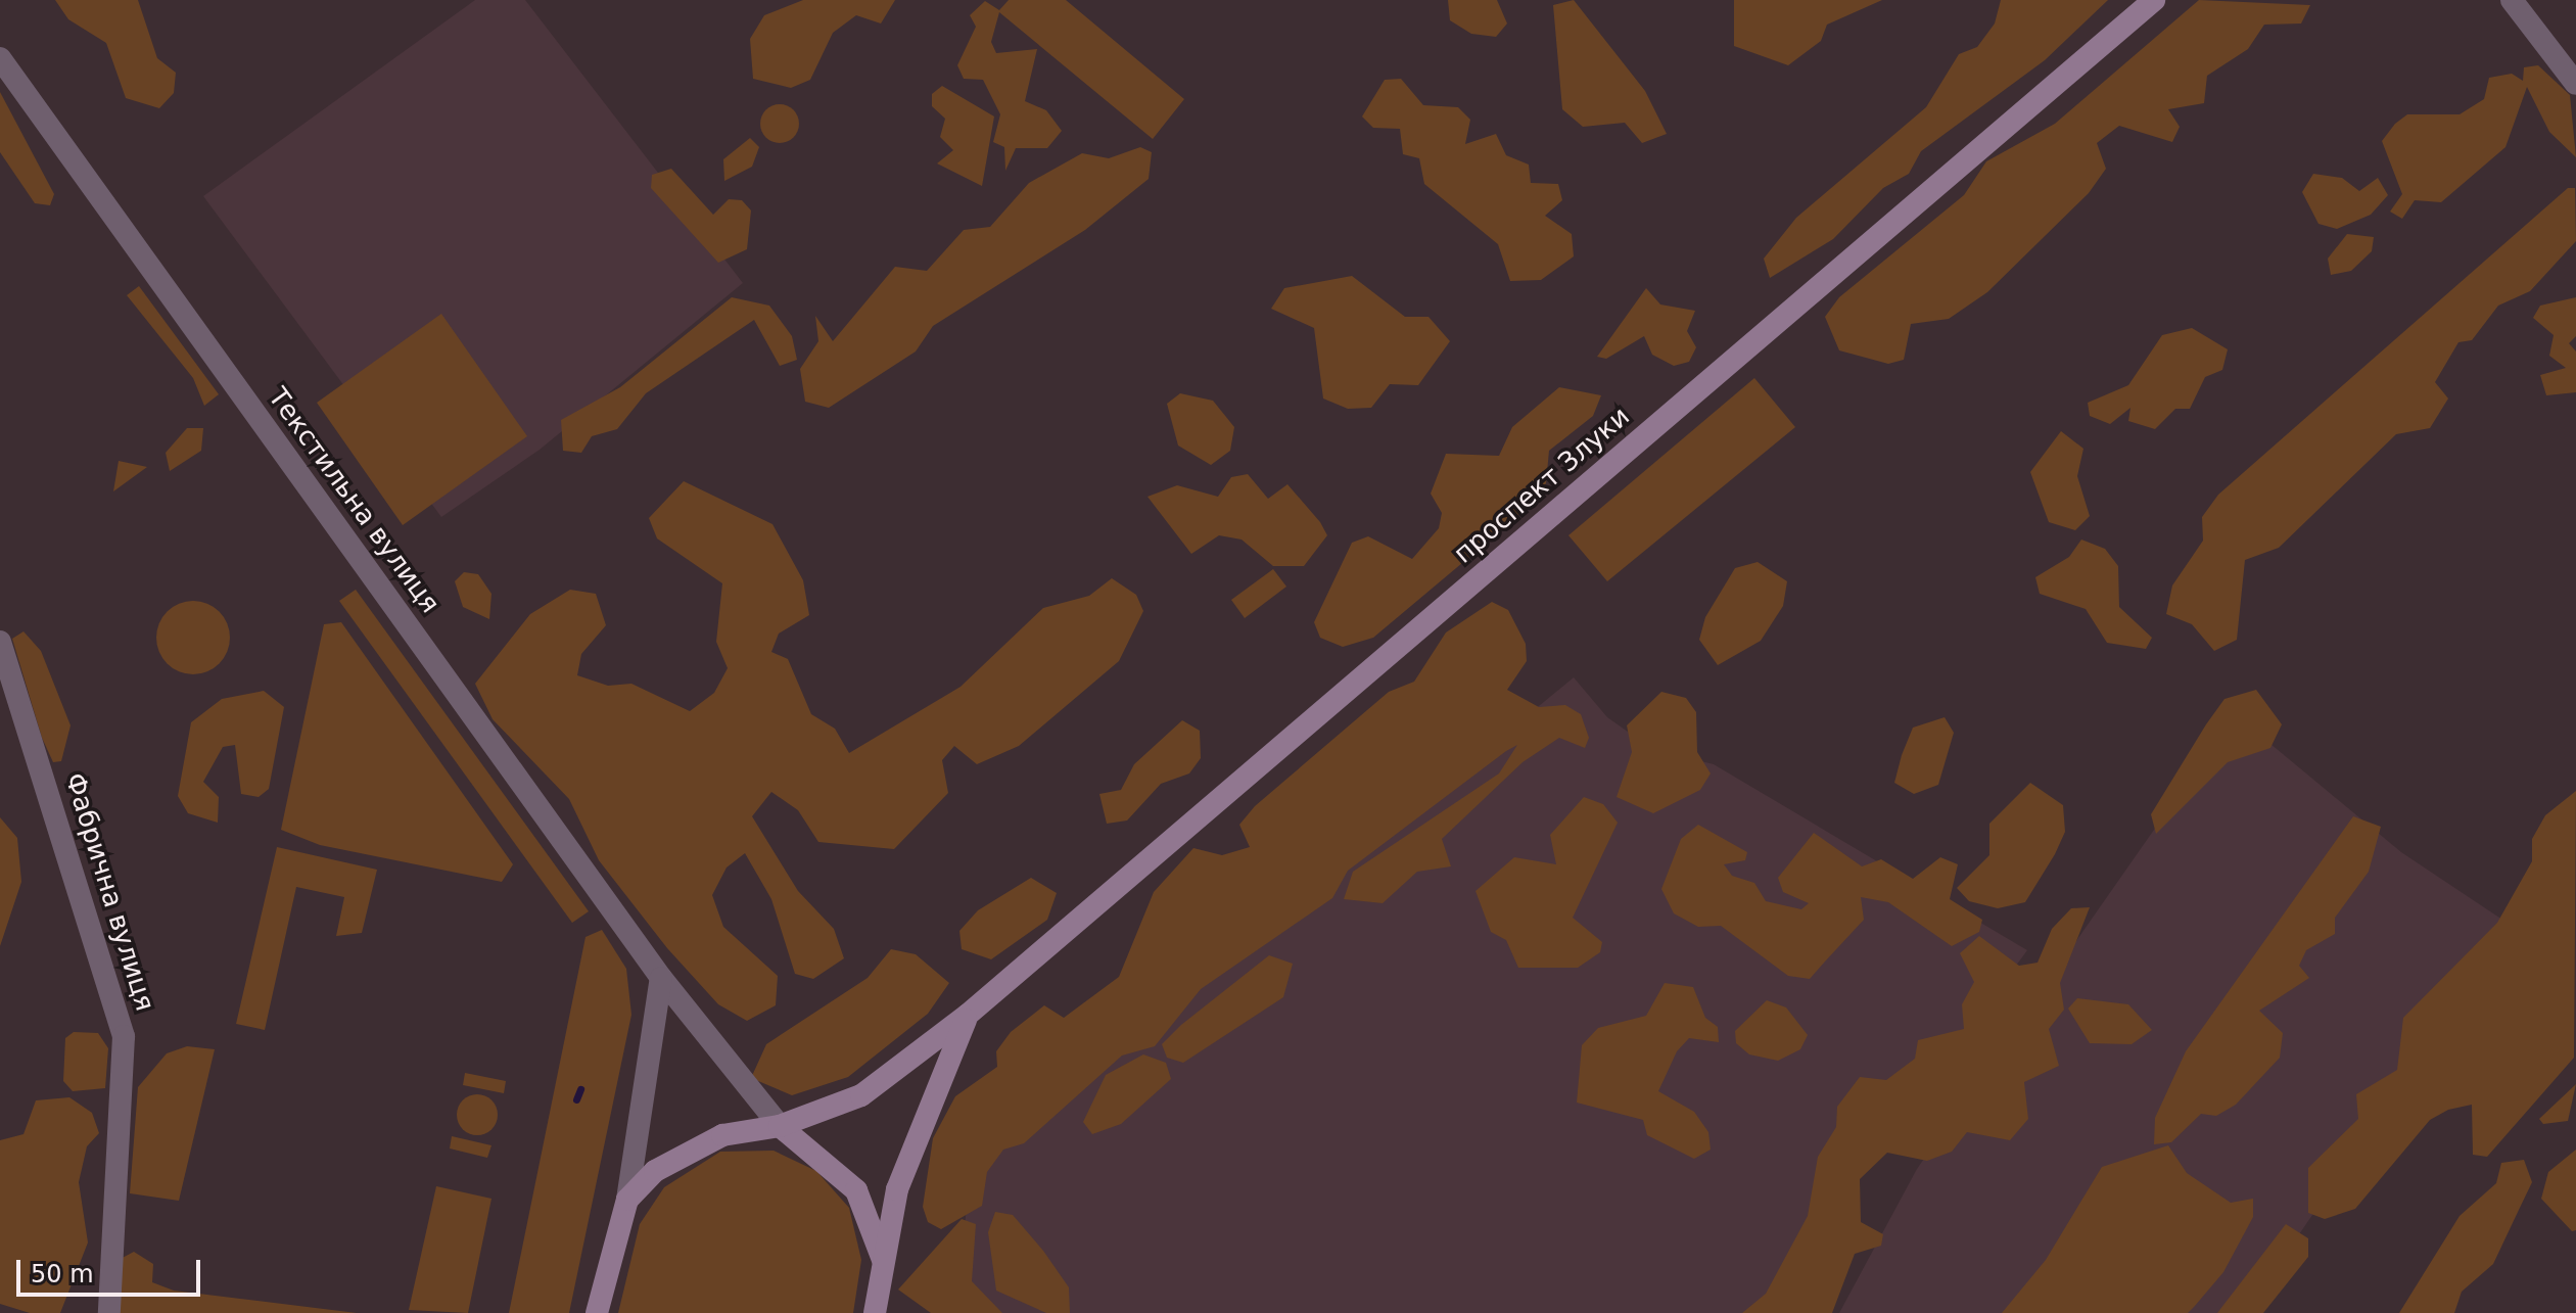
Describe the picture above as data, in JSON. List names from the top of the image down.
{
  "streets": {
    "main road": ["проспект Злуки"],
    "street": ["Текстильна вулиця", "Фабрична вулиця"]
  },
  "crossings": [
    ["проспект Злуки", "Текстильна вулиця"]
  ],
  "scale_bar": "50 m"
}
